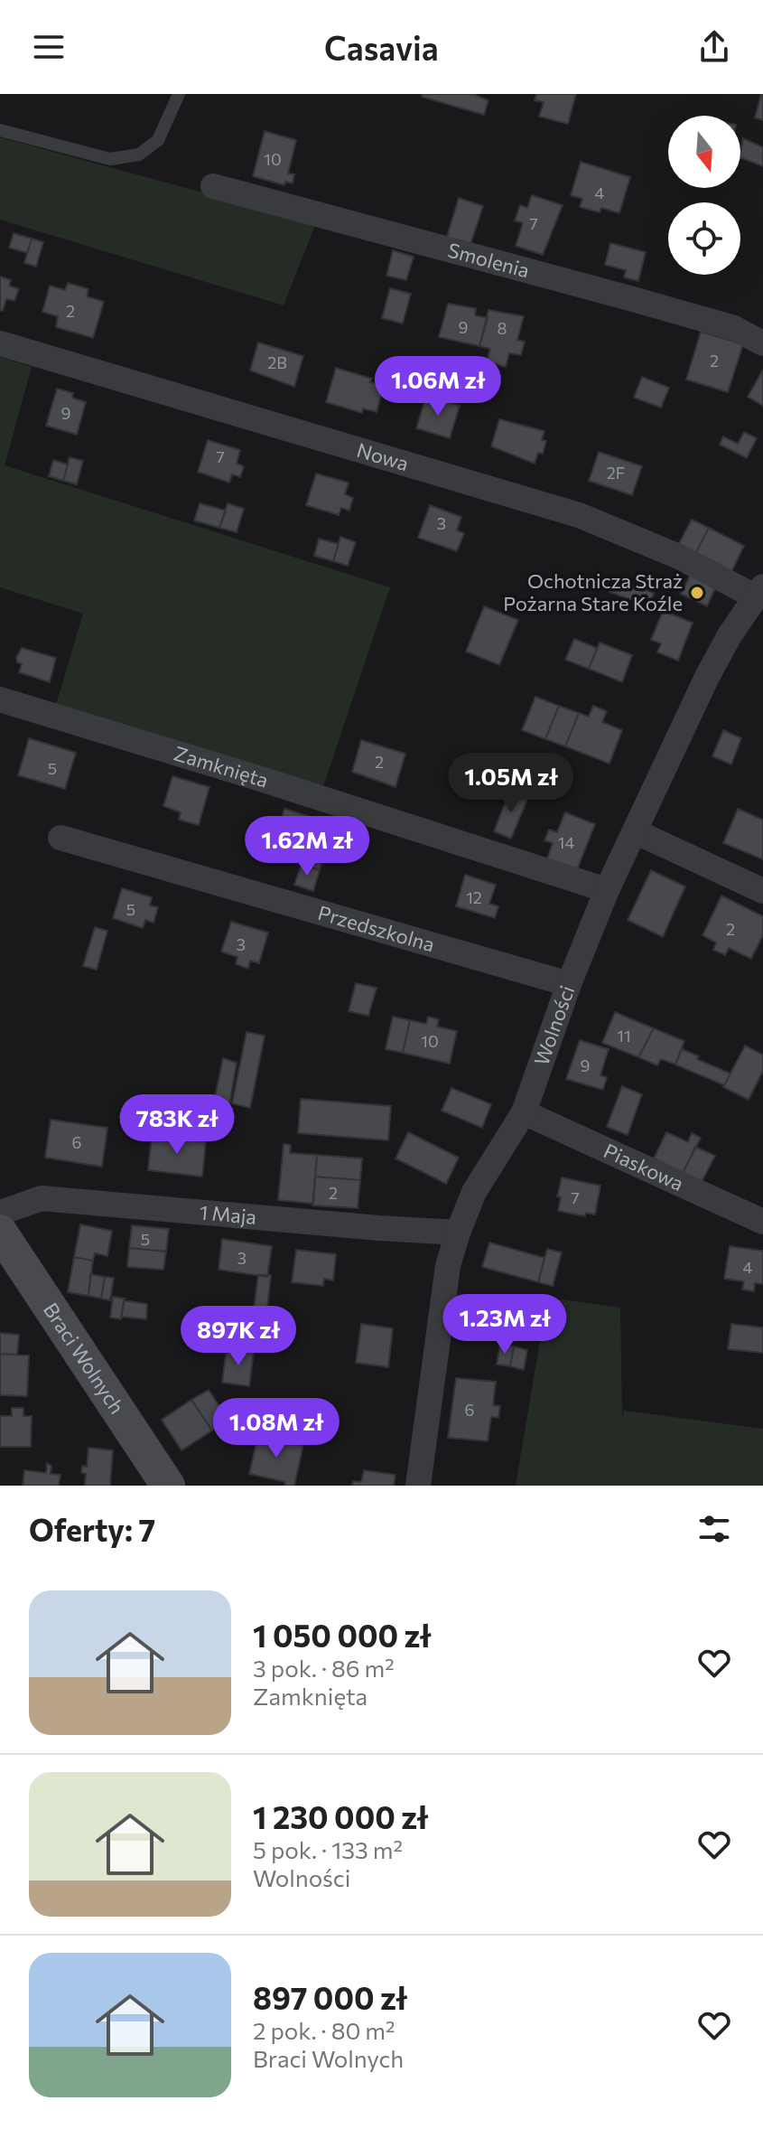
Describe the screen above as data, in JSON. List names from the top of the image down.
{
  "streets": {
    "main road": ["Braci Wolnych"],
    "street": [
      "Smolenia",
      "Nowa",
      "Zamknięta",
      "Przedszkolna",
      "Wolności",
      "Piaskowa",
      "1 Maja"
    ]
  },
  "crossings": [
    ["Nowa", "Wolności"],
    ["Zamknięta", "Wolności"],
    ["Przedszkolna", "Wolności"],
    ["Wolności", "Piaskowa"],
    ["Wolności", "1 Maja"]
  ],
  "places": ["Ochotnicza Straż Pożarna Stare Koźle"],
  "house_numbers": [
    "10",
    "4",
    "7",
    "2",
    "9",
    "8",
    "2",
    "2B",
    "9",
    "7",
    "2F",
    "3",
    "2",
    "5",
    "14",
    "12",
    "5",
    "2",
    "3",
    "11",
    "10",
    "9",
    "6",
    "2",
    "7",
    "5",
    "3",
    "4",
    "6"
  ],
  "north": "bottom",
  "page": {
    "header": "Casavia",
    "price": [
      "1.06M zł",
      "1.05M zł",
      "1.62M zł",
      "783K zł",
      "1.23M zł",
      "897K zł",
      "1.08M zł"
    ],
    "heading": "Oferty: 7",
    "list": [
      {
        "name": "1 050 000 zł",
        "note": "3 pok. · 86 m² · Zamknięta"
      },
      {
        "name": "1 230 000 zł",
        "note": "5 pok. · 133 m² · Wolności"
      },
      {
        "name": "897 000 zł",
        "note": "2 pok. · 80 m² · Braci Wolnych"
      }
    ]
  }
}
